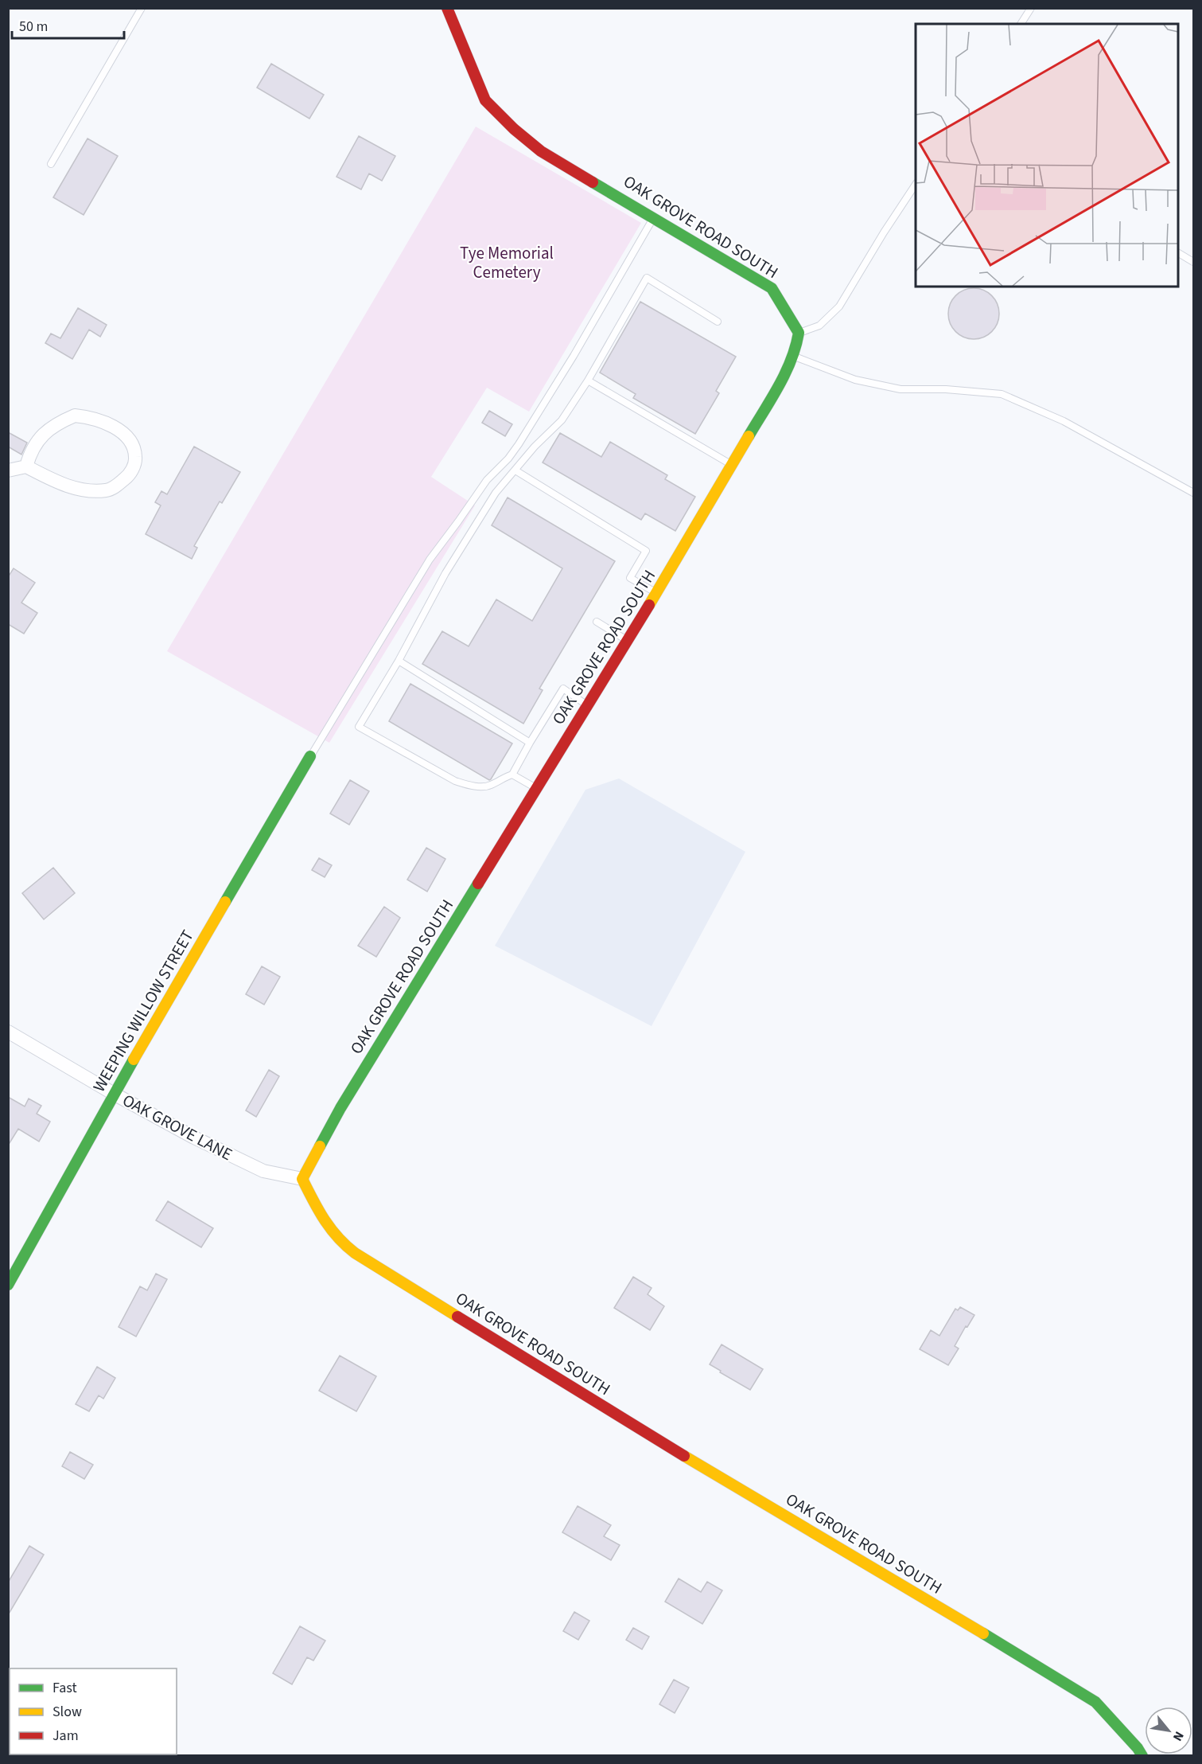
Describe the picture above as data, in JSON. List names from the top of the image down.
{
  "streets": {
    "street": ["OAK GROVE ROAD SOUTH", "WEEPING WILLOW STREET", "OAK GROVE LANE"]
  },
  "crossings": [
    ["OAK GROVE ROAD SOUTH", "OAK GROVE LANE"],
    ["WEEPING WILLOW STREET", "OAK GROVE LANE"]
  ],
  "parks": ["Tye Memorial Cemetery"],
  "legend": ["Fast", "Slow", "Jam"],
  "scale_bar": "50 m",
  "north": "bottom right"
}
